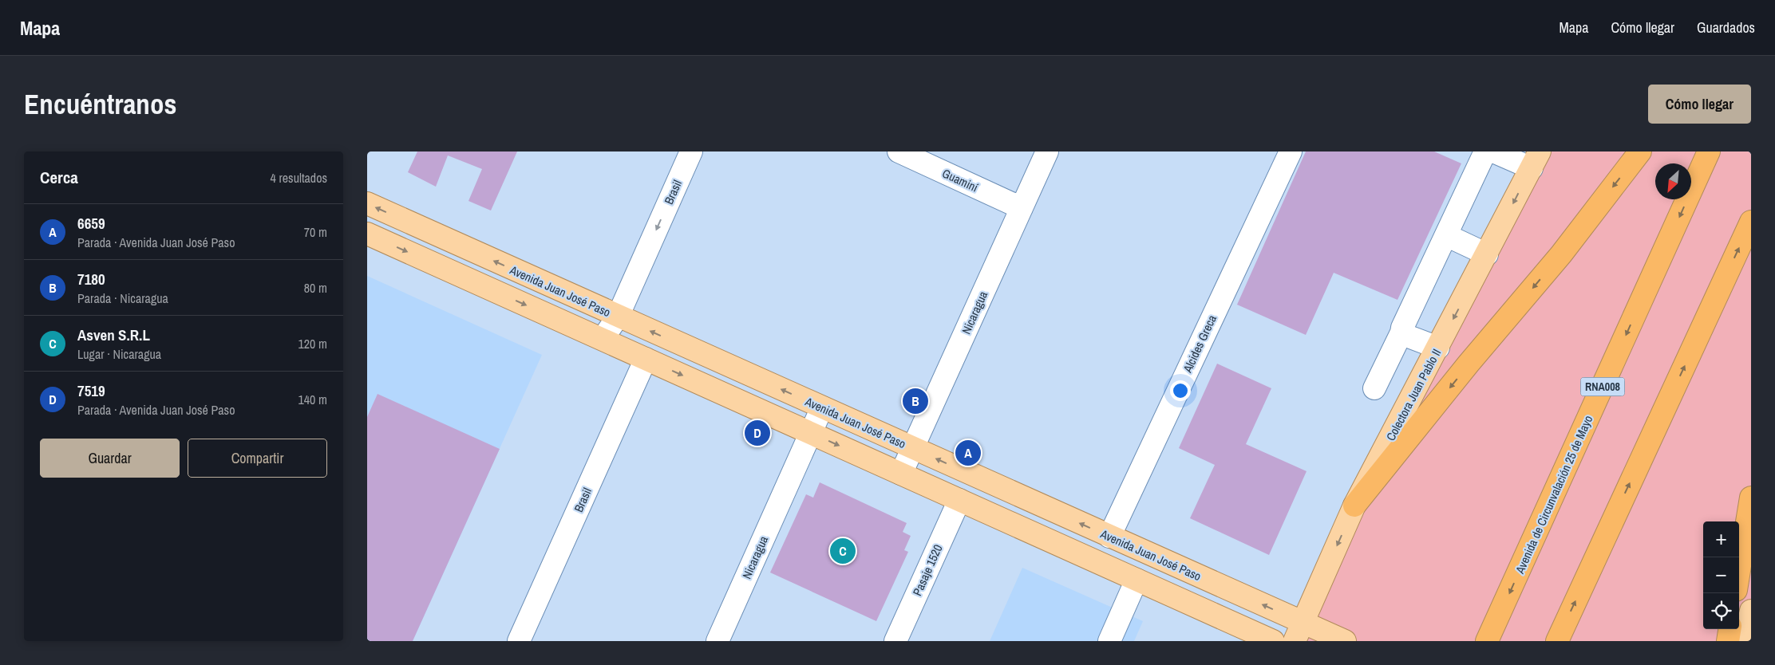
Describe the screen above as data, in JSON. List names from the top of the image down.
{
  "streets": {
    "highway": ["RNA008", "Avenida de Circunvalación 25 de Mayo"],
    "main road": ["Avenida Juan José Paso", "Colectora Juan Pablo II"],
    "street": [
      "Guaminí",
      "Brasil",
      "Nicaragua",
      "Alcides Greca",
      "Pasaje 1520"
    ]
  },
  "crossings": [
    ["Guaminí", "Nicaragua"],
    ["Brasil", "Avenida Juan José Paso"],
    ["Avenida Juan José Paso", "Nicaragua"],
    ["Avenida Juan José Paso", "Alcides Greca"],
    ["Avenida Juan José Paso", "Colectora Juan Pablo II"]
  ],
  "one_way": ["Colectora Juan Pablo II"],
  "north": "bottom left",
  "page": {
    "header": "Mapa",
    "nav": ["Mapa", "Cómo llegar", "Guardados"],
    "buttons": [
      "Cómo llegar",
      ["Guardar", "Compartir"]
    ],
    "title": "Encuéntranos",
    "heading": ["Cerca", "4 resultados"],
    "list": [
      {
        "mark": "A",
        "name": "6659",
        "note": "Parada · Avenida Juan José Paso",
        "value": "70 m"
      },
      {
        "mark": "B",
        "name": "7180",
        "note": "Parada · Nicaragua",
        "value": "80 m"
      },
      {
        "mark": "C",
        "name": "Asven S.R.L",
        "note": "Lugar · Nicaragua",
        "value": "120 m"
      },
      {
        "mark": "D",
        "name": "7519",
        "note": "Parada · Avenida Juan José Paso",
        "value": "140 m"
      }
    ],
    "pins": [
      "B",
      "D",
      "A",
      "C"
    ],
    "map_buttons": ["+", "−"]
  }
}
